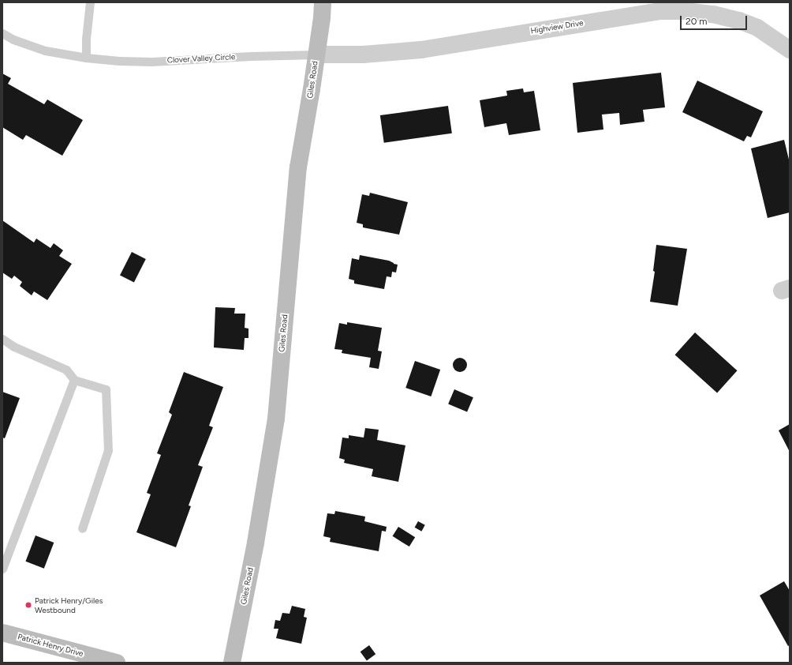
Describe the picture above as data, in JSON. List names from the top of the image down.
{
  "streets": {
    "street": ["Highview Drive", "Giles Road", "Patrick Henry Drive"],
    "lane": ["Clover Valley Circle"]
  },
  "crossings": [
    ["Highview Drive", "Clover Valley Circle"],
    ["Highview Drive", "Giles Road"],
    ["Clover Valley Circle", "Giles Road"]
  ],
  "places": ["Patrick Henry/Giles Westbound"],
  "scale_bar": "20 m"
}
